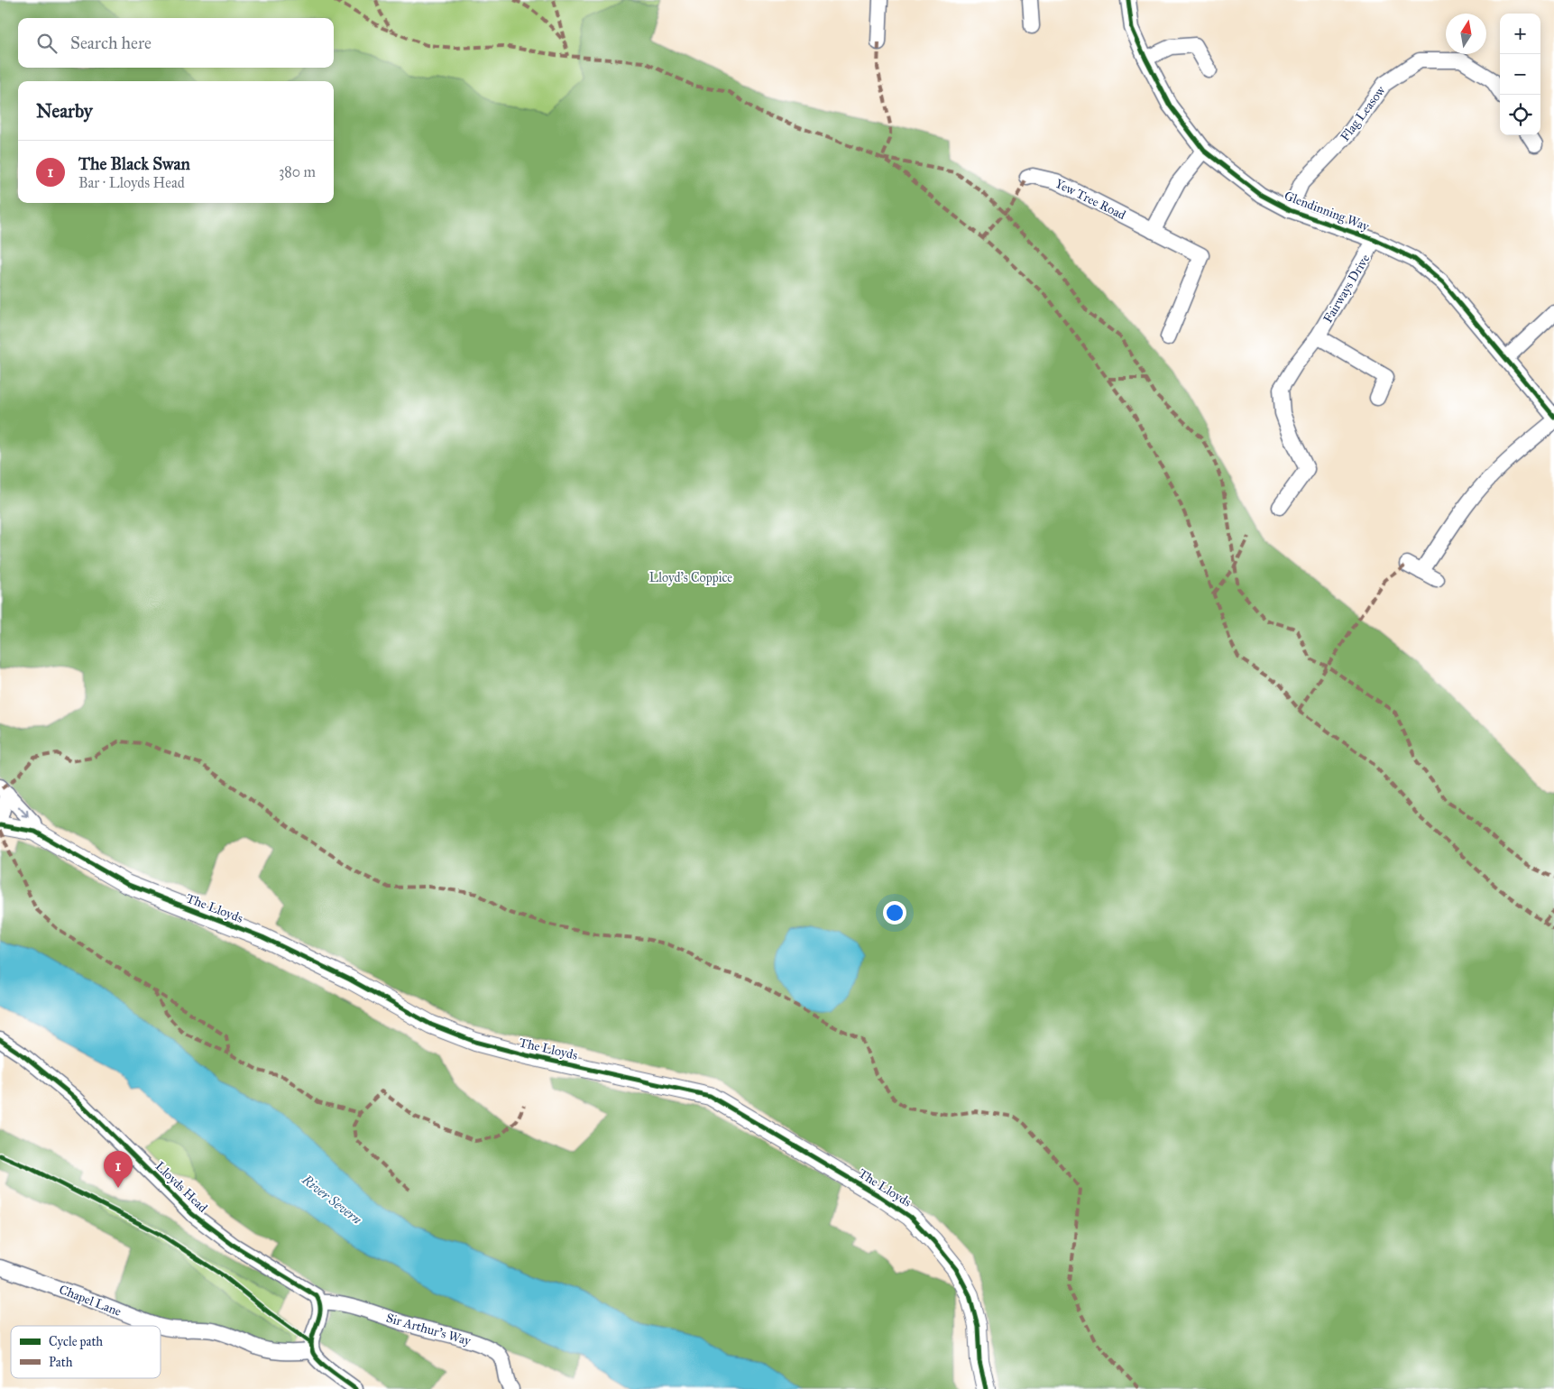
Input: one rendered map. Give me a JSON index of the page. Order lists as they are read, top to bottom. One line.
{"streets":{"street":["Flag Leasow","Yew Tree Road","Glendinning Way","Fairways Drive","The Lloyds","Lloyds Head","Chapel Lane","Sir Arthur's Way"]},"crossings":[["Flag Leasow","Glendinning Way"],["Glendinning Way","Fairways Drive"],["Lloyds Head","Sir Arthur's Way"]],"water":["River Severn"],"parks":["Lloyd's Coppice"],"legend":["Cycle path","Path"],"north":"top","page":{"map_buttons":["+","−"],"search":"Search here","heading":"Nearby","list":[{"mark":"1","name":"The Black Swan","note":"Bar · Lloyds Head","value":"380 m"}],"pins":"1"}}
